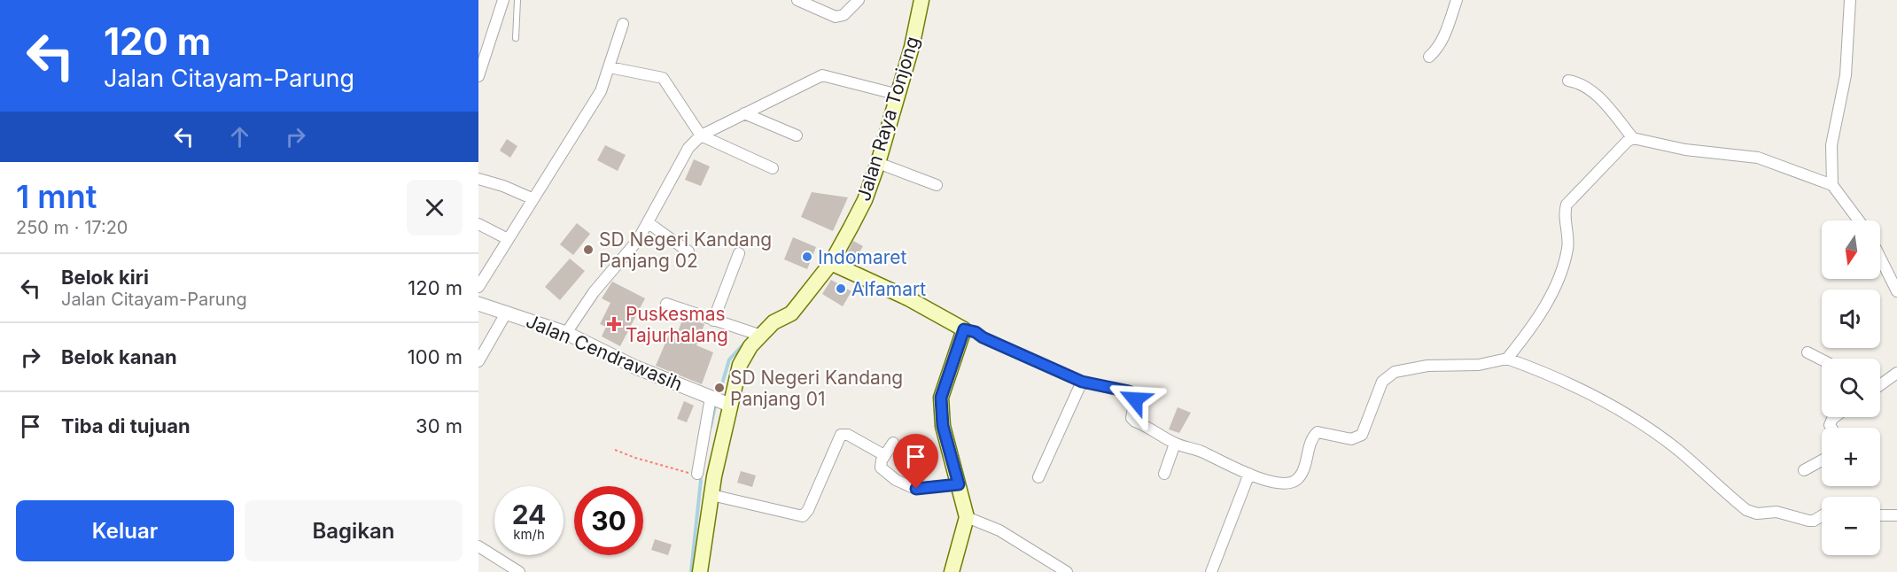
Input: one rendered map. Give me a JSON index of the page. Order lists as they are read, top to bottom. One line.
{"streets":{"main road":["Jalan Raya Tonjong"],"street":["Jalan Cendrawasih"]},"crossings":[["Jalan Raya Tonjong","Jalan Cendrawasih"]],"places":{"other":["SD Negeri Kandang Panjang 02","Indomaret","Alfamart","SD Negeri Kandang Panjang 01"],"health":["Puskesmas Tajurhalang"]},"north":"bottom","page":{"turn":["120 m","Jalan Citayam-Parung"],"heading":["1 mnt","250 m · 17:20"],"map_buttons":["+","−"],"list":[{"name":"Belok kiri","note":"Jalan Citayam-Parung","value":"120 m"},{"name":"Belok kanan","value":"100 m"},{"name":"Tiba di tujuan","value":"30 m"}],"speed":"24 km/h","limit":"30","buttons":["Keluar","Bagikan"]}}
